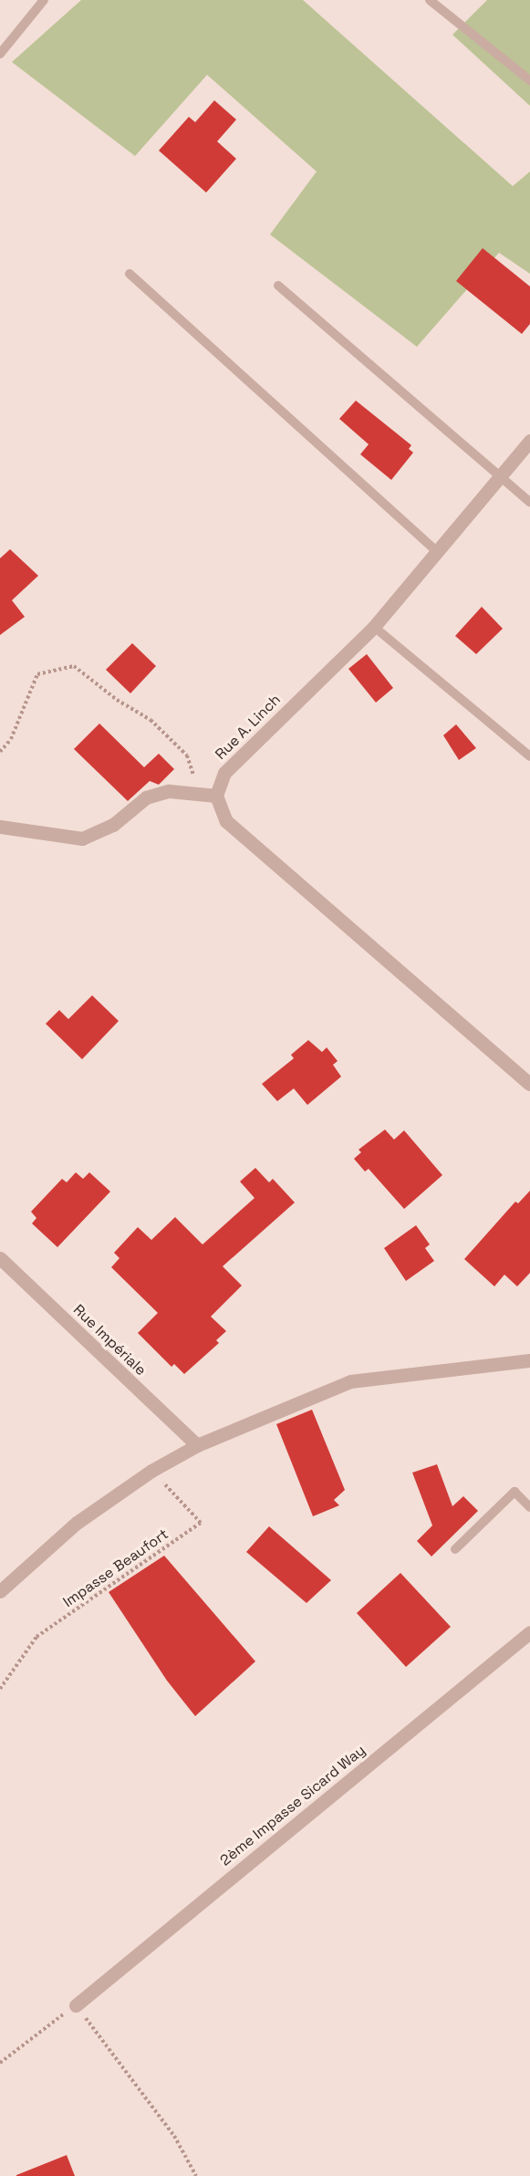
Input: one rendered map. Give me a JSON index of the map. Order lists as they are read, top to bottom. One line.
{"streets":{"street":["Rue A. Linch","Rue Impériale","2ème Impasse Sicard Way"],"path":["Impasse Beaufort"]}}
